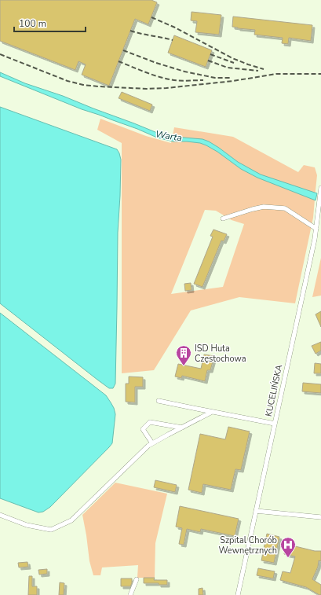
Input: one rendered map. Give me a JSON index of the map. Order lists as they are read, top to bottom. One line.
{"streets":{"street":["KUCELIŃSKA"]},"water":["Warta"],"places":{"building":["ISD Huta Częstochowa"],"hospital":["Szpital Chorób Wewnętrznych"]},"scale_bar":"100 m"}
